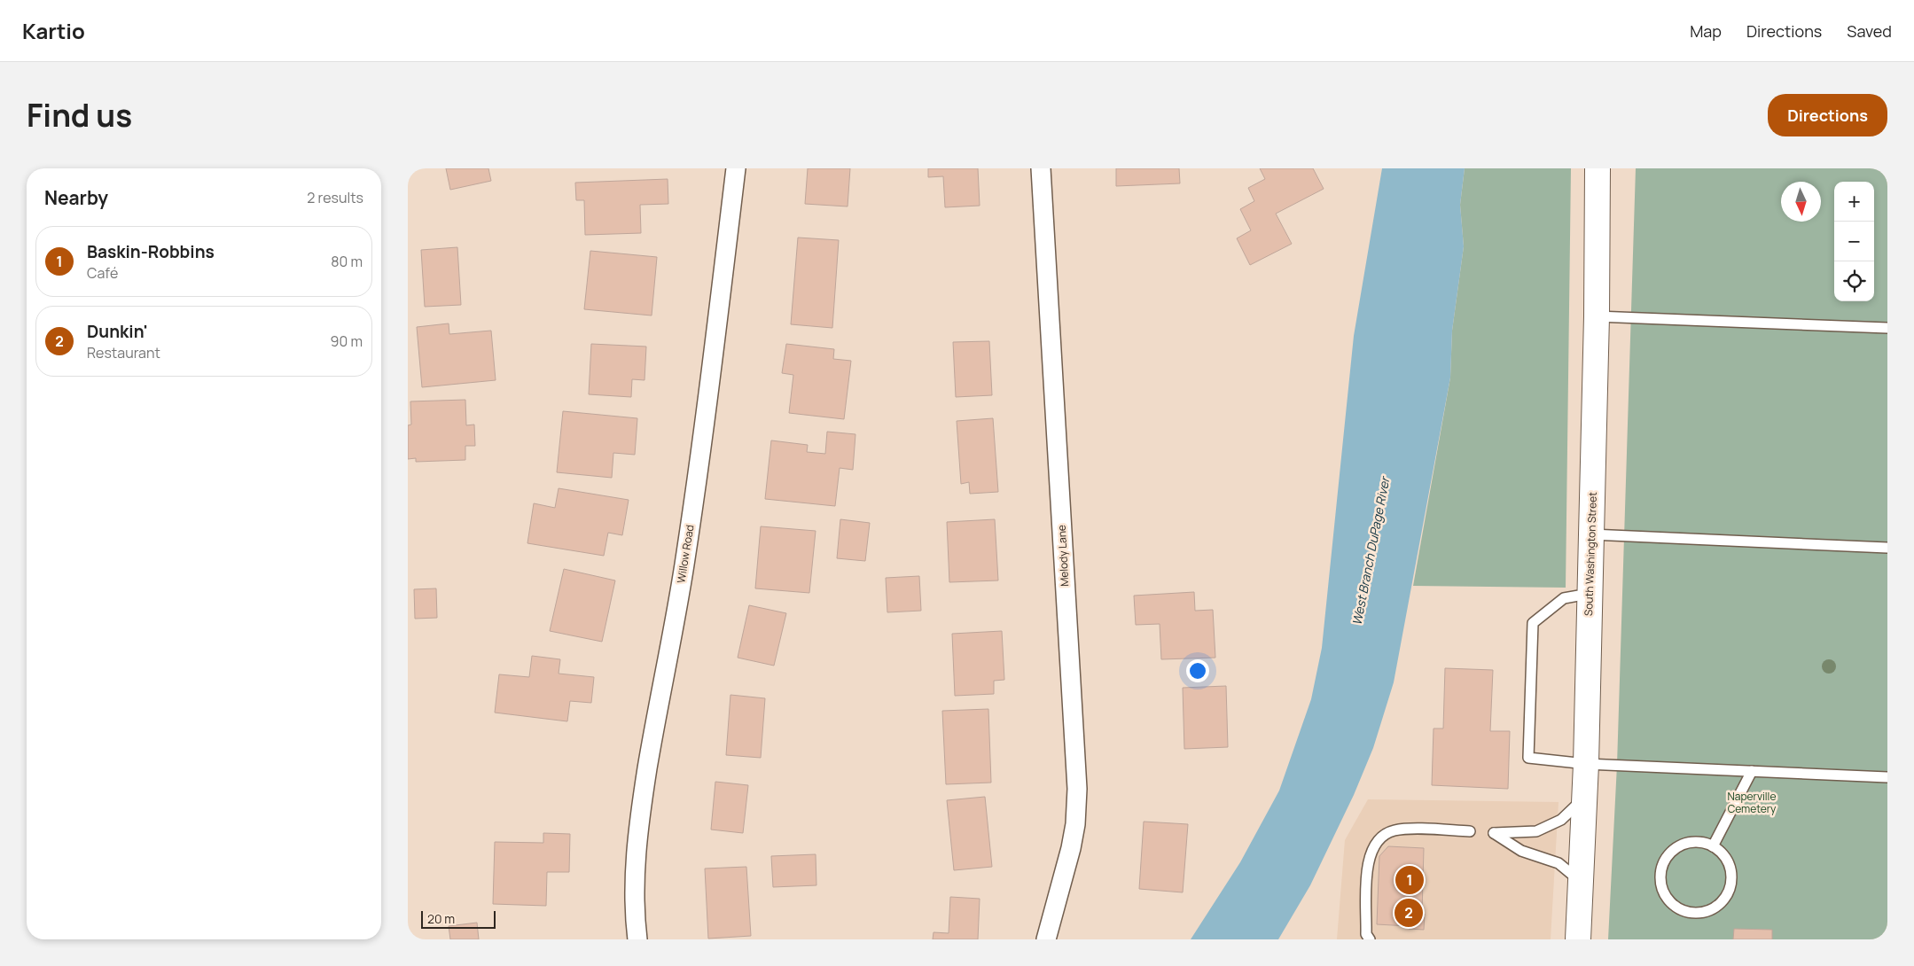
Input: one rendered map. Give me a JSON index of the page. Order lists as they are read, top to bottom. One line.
{"streets":{"main road":["South Washington Street"],"street":["Willow Road","Melody Lane"]},"water":["West Branch DuPage River"],"parks":["Naperville Cemetery"],"scale_bar":"20 m","north":"bottom","page":{"header":"Kartio","nav":["Map","Directions","Saved"],"title":"Find us","buttons":"Directions","heading":["Nearby","2 results"],"map_buttons":["+","−"],"list":[{"mark":"1","name":"Baskin-Robbins","note":"Café","value":"80 m"},{"mark":"2","name":"Dunkin'","note":"Restaurant","value":"90 m"}],"pins":["1","2"],"scale":"20 m"}}
